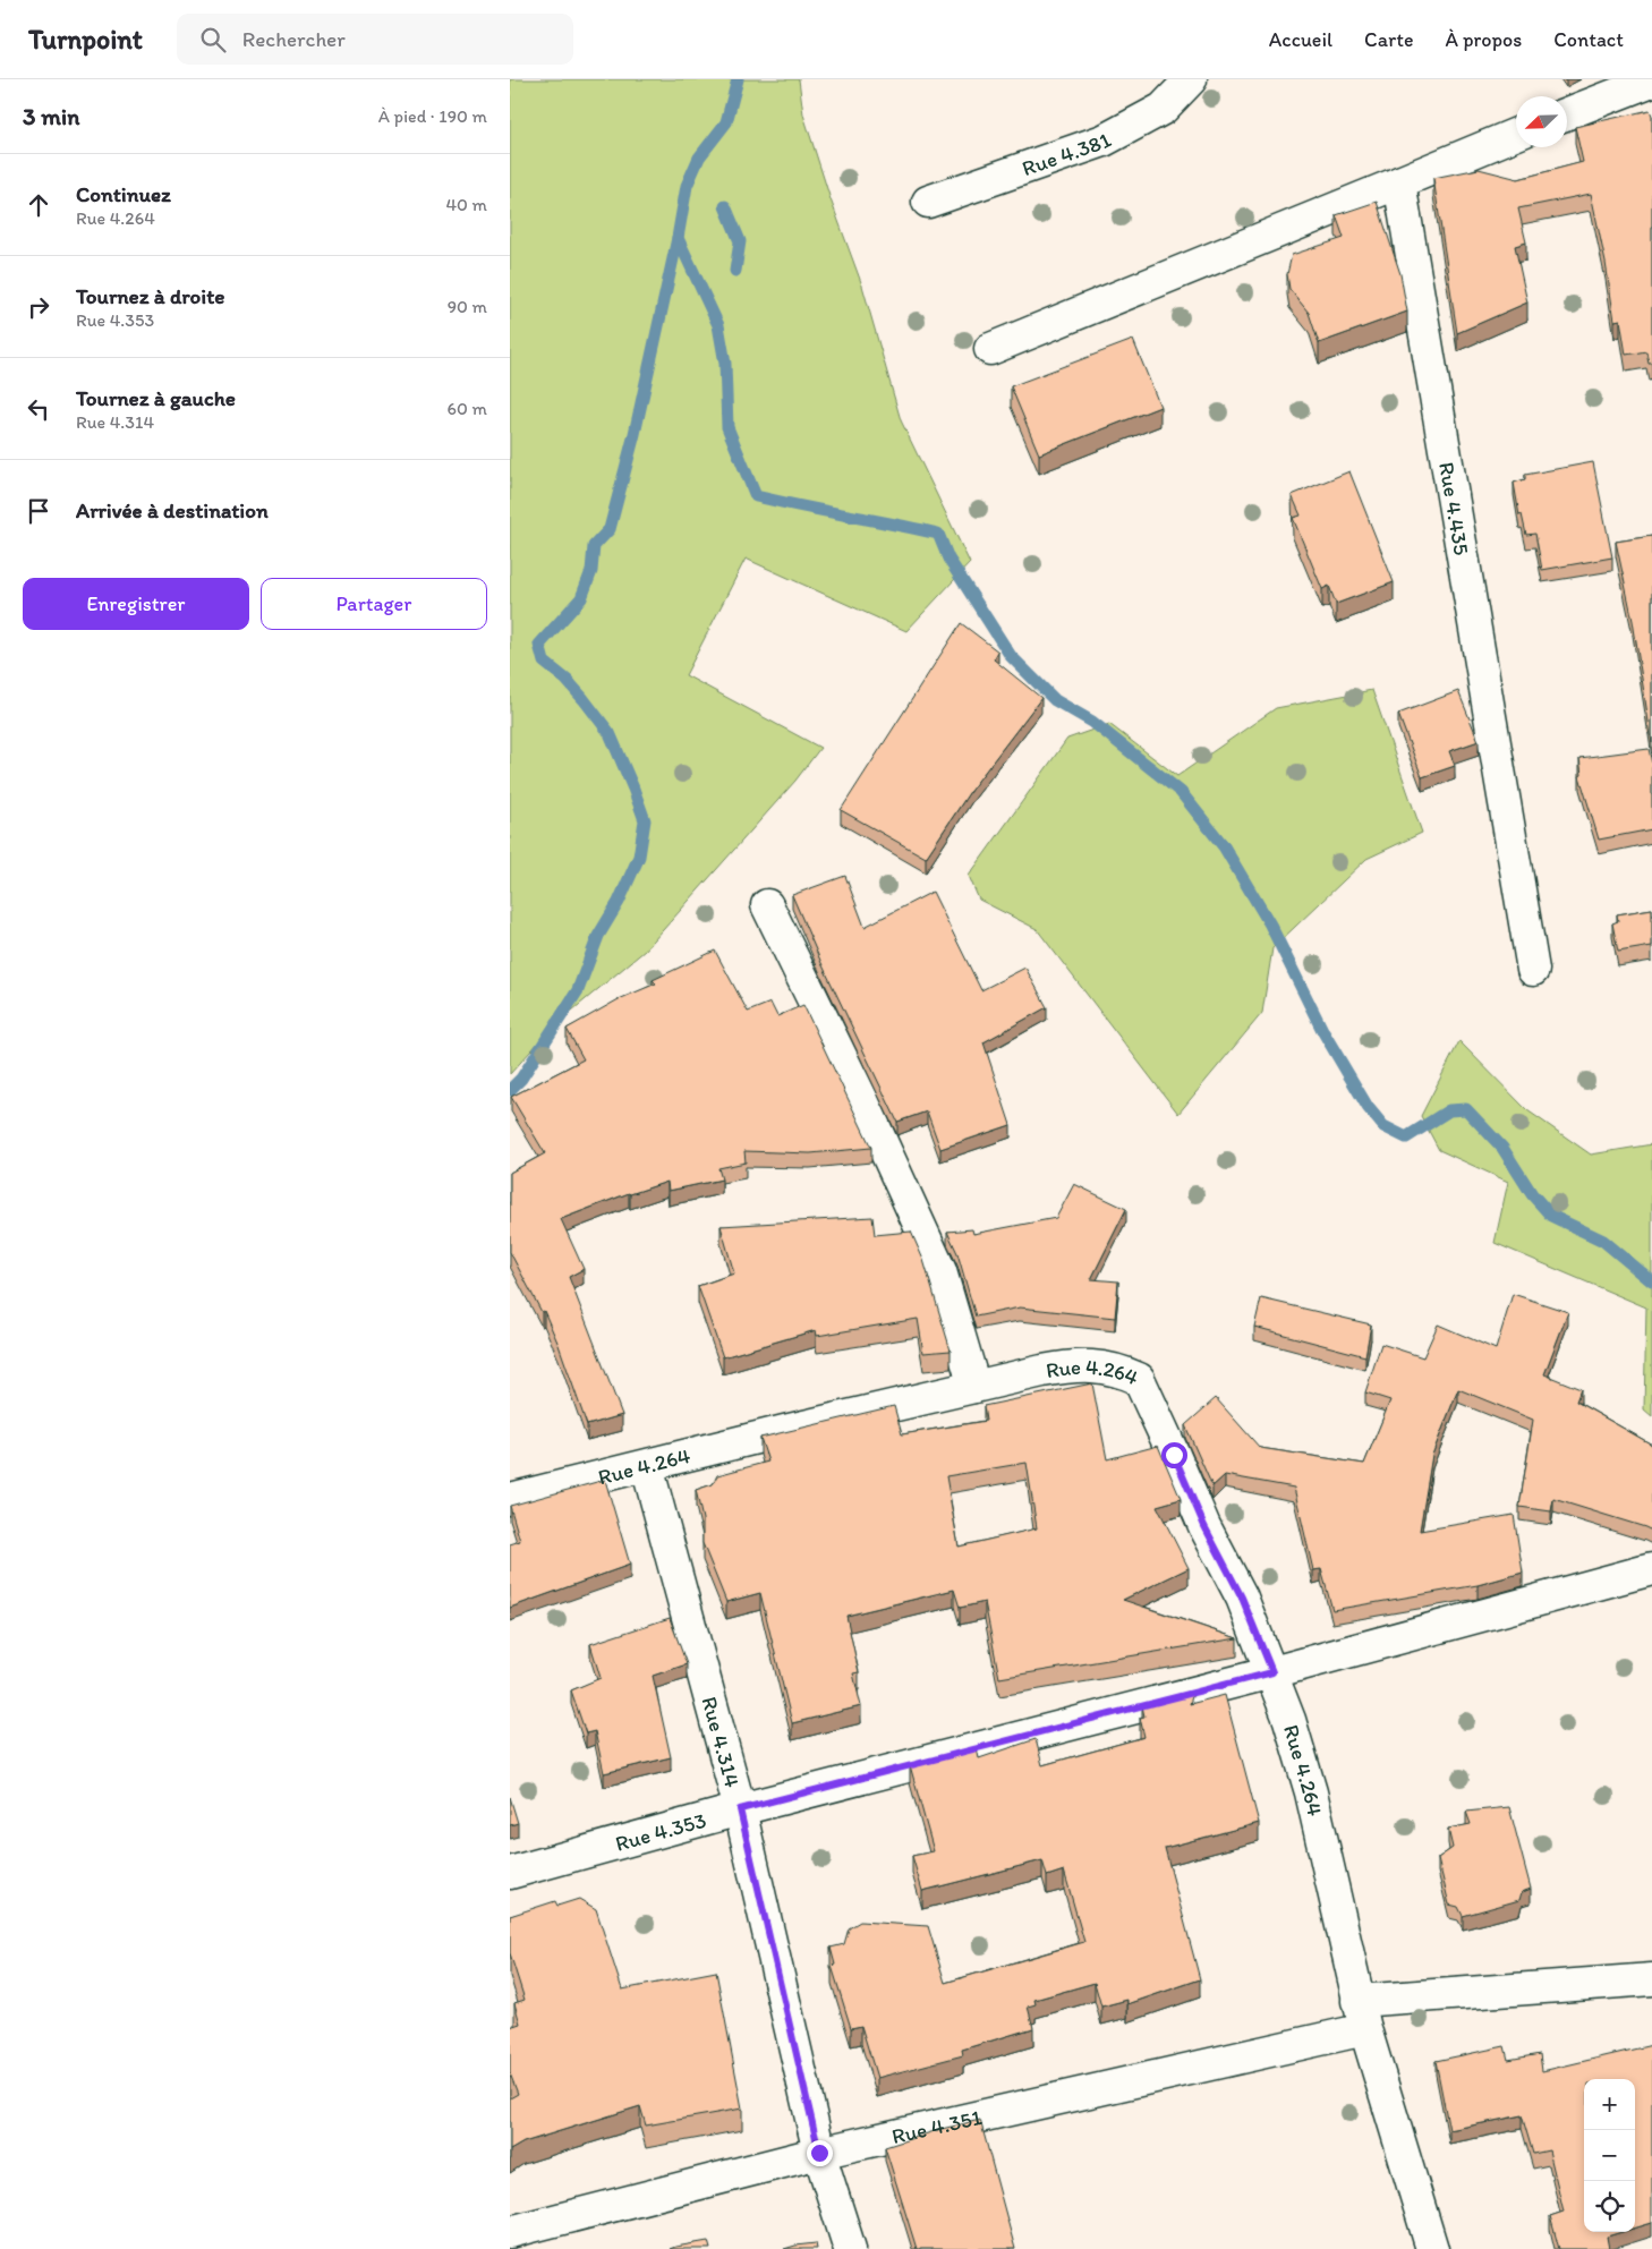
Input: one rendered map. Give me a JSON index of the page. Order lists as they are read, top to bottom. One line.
{"streets":{"street":["Rue 4.381","Rue 4.435","Rue 4.264","Rue 4.314","Rue 4.353","Rue 4.351"]},"crossings":[["Rue 4.264","Rue 4.314"],["Rue 4.264","Rue 4.353"],["Rue 4.264","Rue 4.351"],["Rue 4.314","Rue 4.353"],["Rue 4.314","Rue 4.351"]],"north":"bottom left","page":{"header":"Turnpoint","search":"Rechercher","nav":["Accueil","Carte","À propos","Contact"],"heading":["3 min","À pied · 190 m"],"list":[["Continuez","Rue 4.264","40 m"],["Tournez à droite","Rue 4.353","90 m"],["Tournez à gauche","Rue 4.314","60 m"],"Arrivée à destination"],"buttons":["Enregistrer","Partager"],"map_buttons":["+","−"]}}
